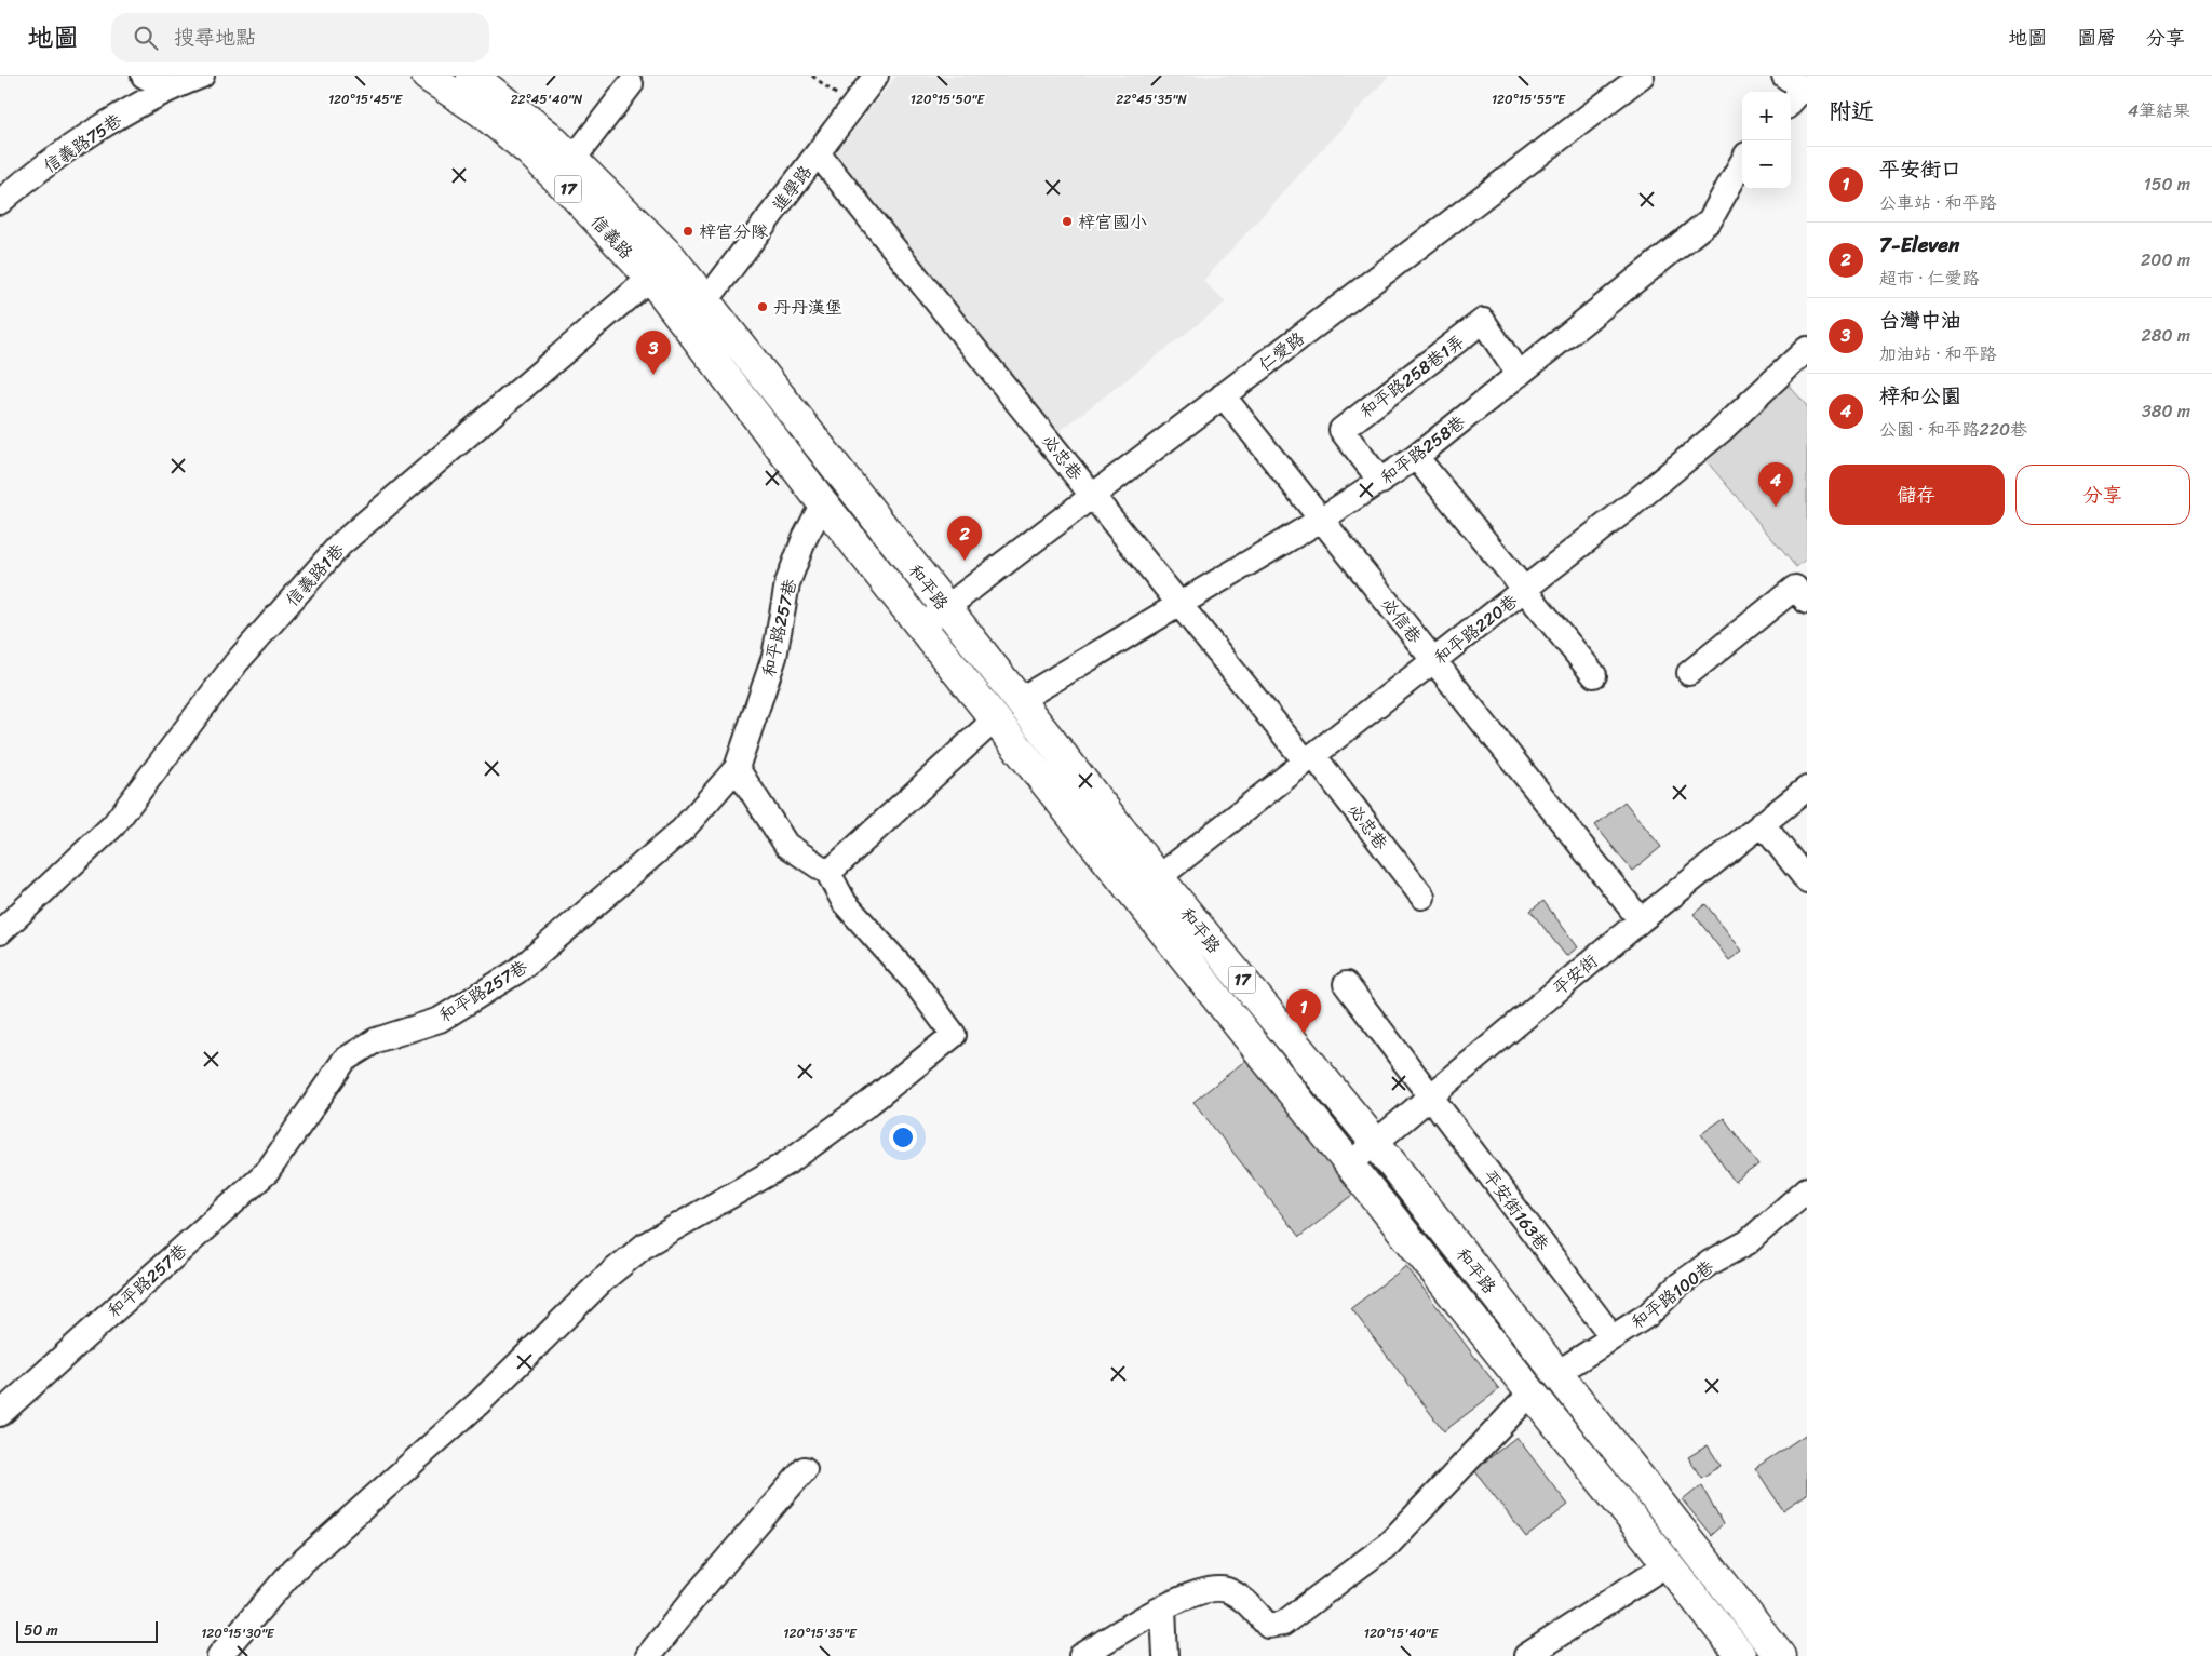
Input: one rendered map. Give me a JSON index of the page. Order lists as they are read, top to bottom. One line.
{"streets":{"main road":["17","信義路","和平路"],"street":["信義路75巷","進學路","仁愛路","和平路258巷1弄","和平路258巷","必忠巷","信義路1巷","必信巷","和平路257巷","和平路220巷","平安街","平安街163巷","和平路100巷"]},"crossings":[["進學路","信義路"],["進學路","必忠巷"],["進學路","和平路"],["信義路","信義路1巷"],["信義路","和平路"],["仁愛路","必忠巷"],["仁愛路","和平路"],["仁愛路","必信巷"],["和平路258巷1弄","和平路258巷"],["和平路258巷","必忠巷"],["和平路258巷","和平路"],["和平路258巷","必信巷"],["必忠巷","和平路220巷"],["和平路","和平路257巷"],["和平路","和平路220巷"],["和平路","平安街"],["和平路","和平路100巷"],["必信巷","和平路220巷"],["必信巷","平安街"],["平安街","平安街163巷"]],"places":["梓官國小","梓官分隊","丹丹漢堡"],"scale_bar":"50 m","page":{"header":"地圖","search":"搜尋地點","nav":["地圖","圖層","分享"],"heading":["附近","4筆結果"],"map_buttons":["+","−"],"list":[{"mark":"1","name":"平安街口","note":"公車站 · 和平路","value":"150 m"},{"mark":"2","name":"7-Eleven","note":"超市 · 仁愛路","value":"200 m"},{"mark":"3","name":"台灣中油","note":"加油站 · 和平路","value":"280 m"},{"mark":"4","name":"梓和公園","note":"公園 · 和平路220巷","value":"380 m"}],"pins":["3","4","2","1"],"buttons":["儲存","分享"],"scale":"50 m"},"coordinates":["120°15'45\"E","120°15'50\"E","120°15'55\"E","22°45'40\"N","22°45'35\"N","120°15'30\"E","120°15'35\"E","120°15'40\"E"]}
